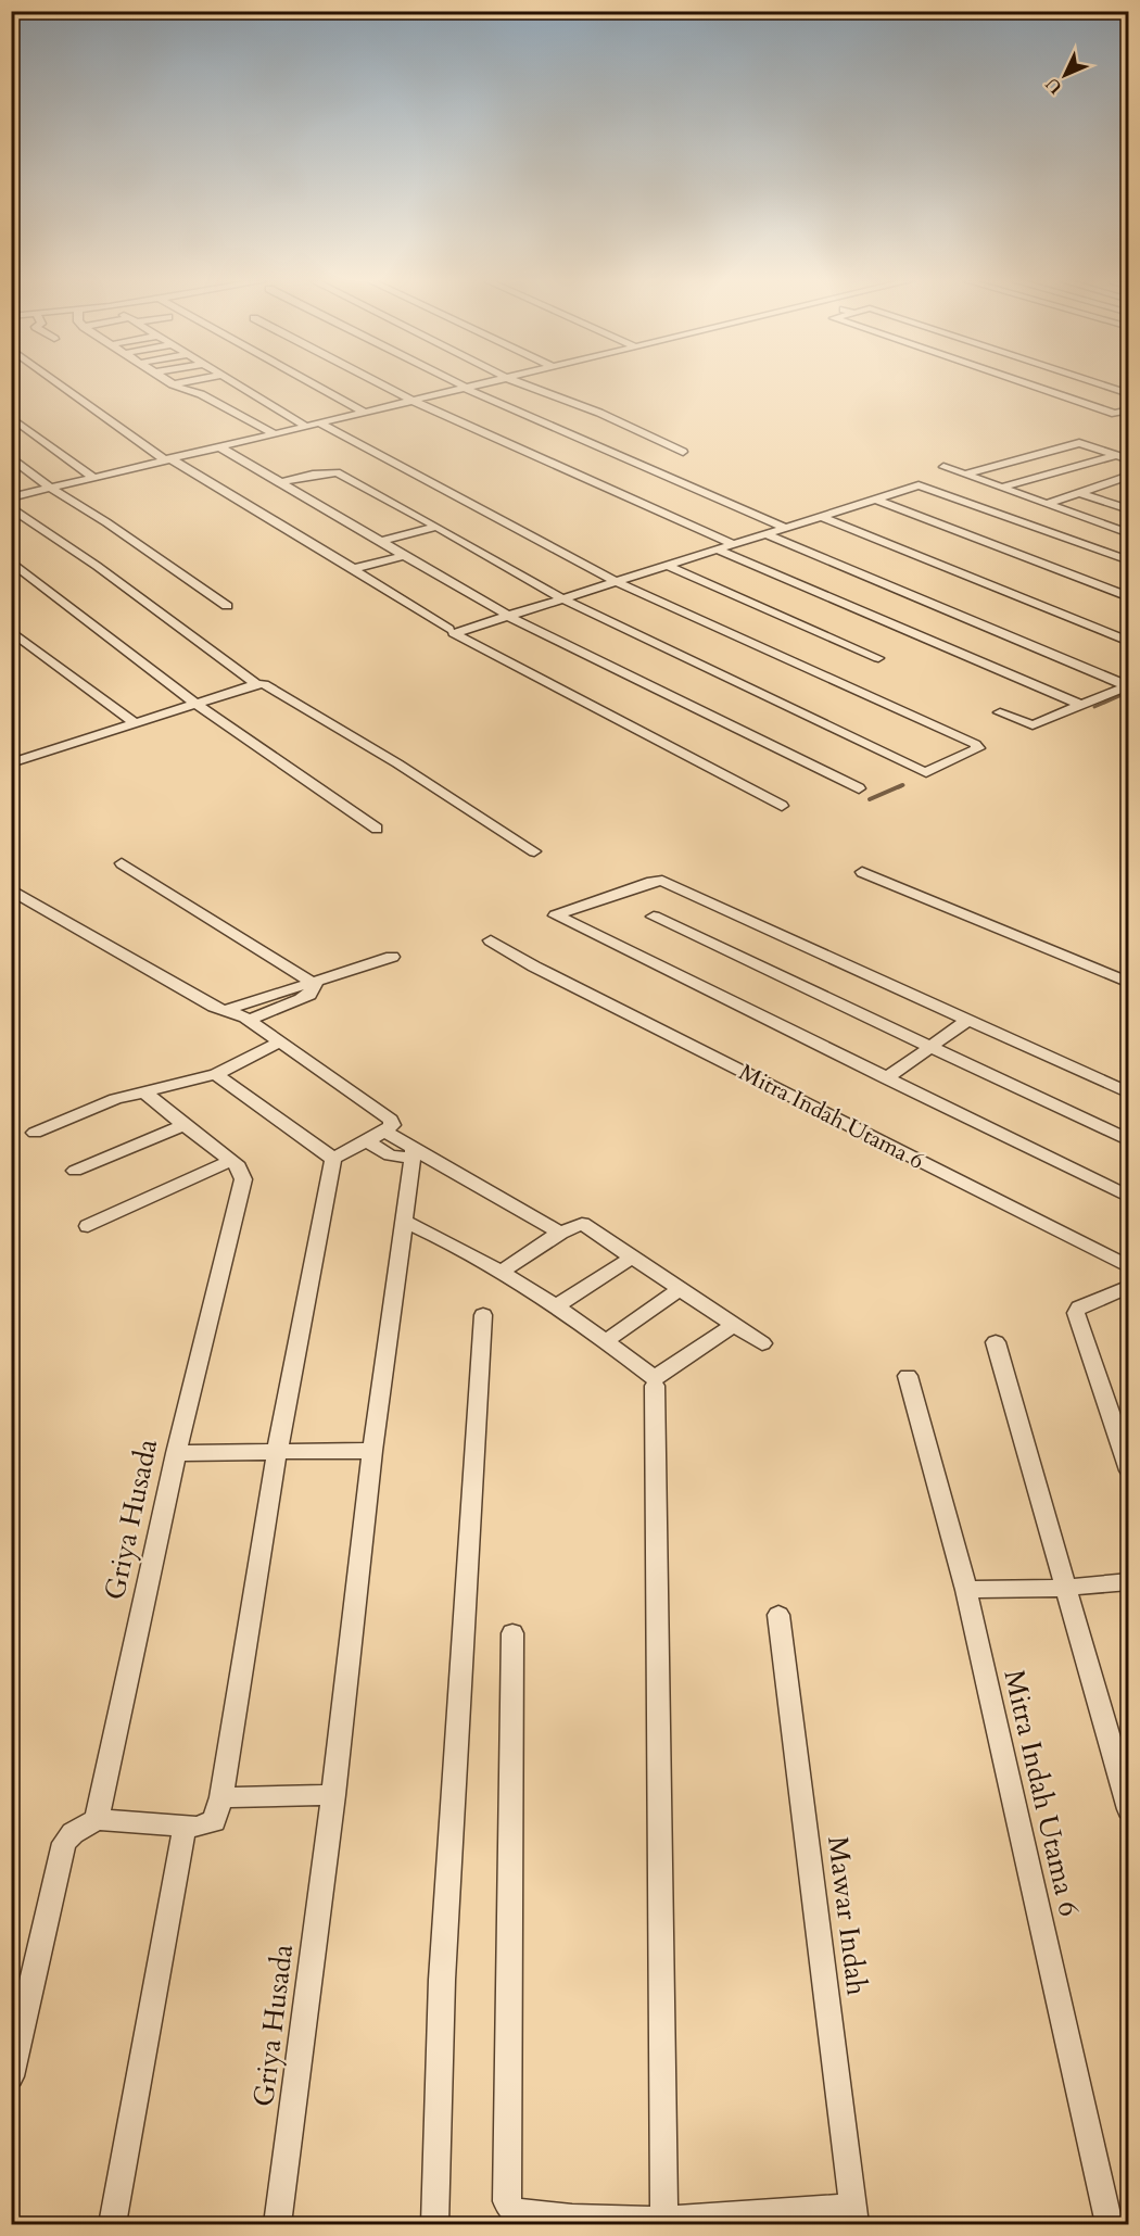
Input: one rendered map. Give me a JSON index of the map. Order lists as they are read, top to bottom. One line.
{"streets":{"street":["Mitra Indah Utama 6","Griya Husada","Mawar Indah"]},"north":"bottom left"}
